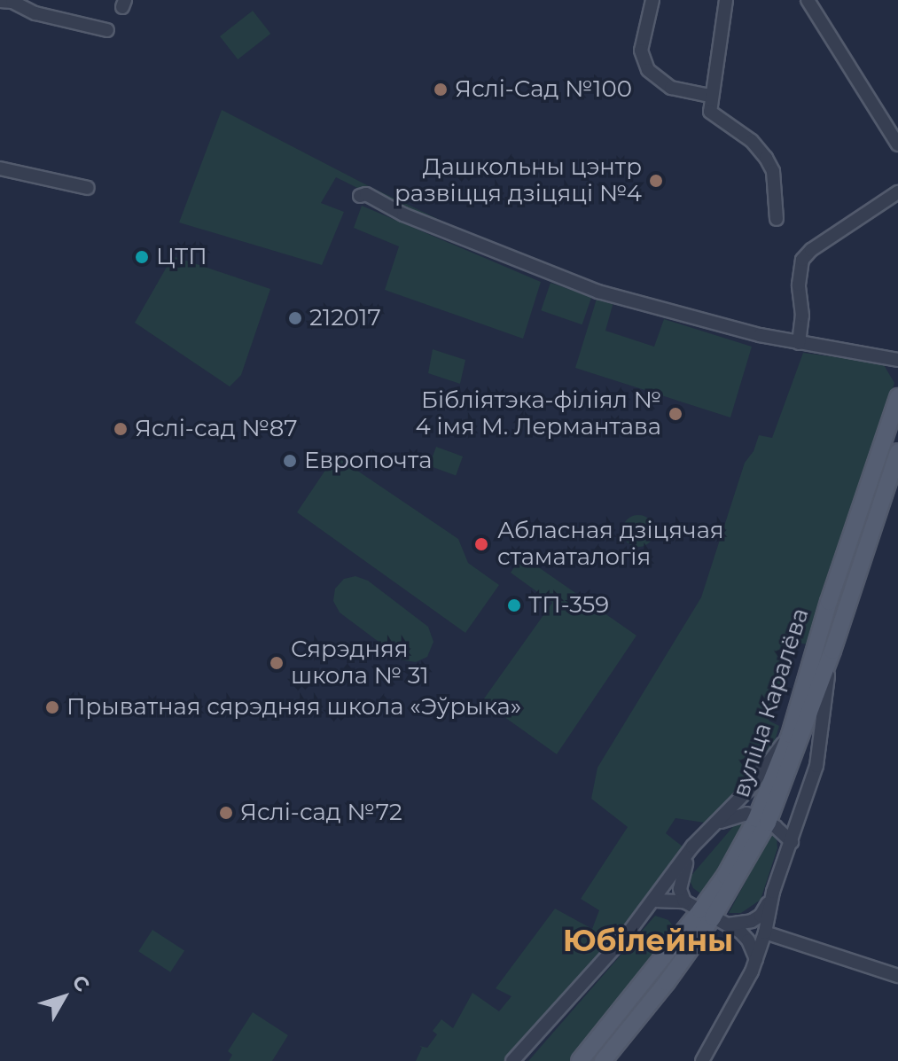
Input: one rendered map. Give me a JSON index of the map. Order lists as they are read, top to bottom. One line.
{"streets":{"main road":["вуліца Каралёва"]},"districts":["Юбілейны"],"places":["Яслі-Сад №100","Дашкольны цэнтр развіцця дзіцяці №4","ЦТП","212017","Бібліятэка-філіял № 4 імя М. Лермантава","Яслі-сад №87","Европочта","Абласная дзіцячая стаматалогія","ТП-359","Сярэдняя школа № 31","Прыватная сярэдняя школа «Эўрыка»","Яслі-сад №72"],"north":"top right"}
